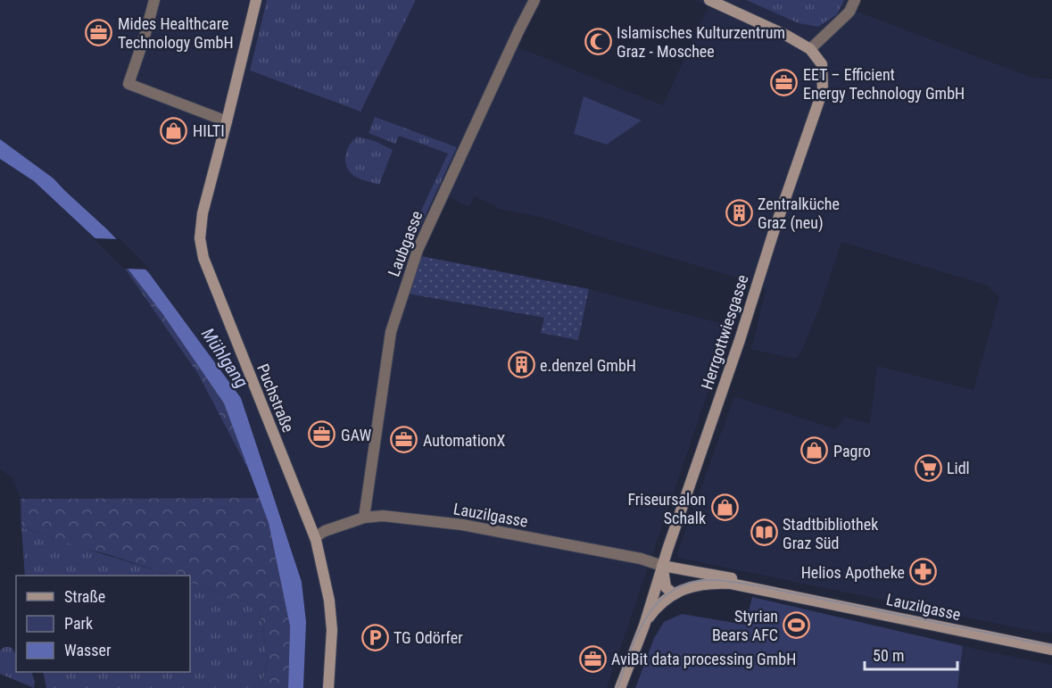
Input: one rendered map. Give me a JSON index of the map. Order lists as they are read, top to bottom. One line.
{"streets":{"street":["Laubgasse","Herrgottwiesgasse","Puchstraße","Lauzilgasse"]},"crossings":[["Laubgasse","Lauzilgasse"],["Herrgottwiesgasse","Lauzilgasse"],["Puchstraße","Lauzilgasse"]],"water":["Mühlgang"],"places":{"office":["Mides Healthcare Technology GmbH","EET – Efficient Energy Technology GmbH","GAW","AutomationX","AviBit data processing GmbH"],"mosque":["Islamisches Kulturzentrum Graz - Moschee"],"shop":["HILTI","Pagro","Friseursalon Schalk"],"building":["Zentralküche Graz (neu)","e.denzel GmbH"],"supermarket":["Lidl"],"library":["Stadtbibliothek Graz Süd"],"pharmacy":["Helios Apotheke"],"sports":["Styrian Bears AFC"],"parking":["TG Odörfer"]},"legend":["Straße","Park","Wasser"],"scale_bar":"50 m"}
